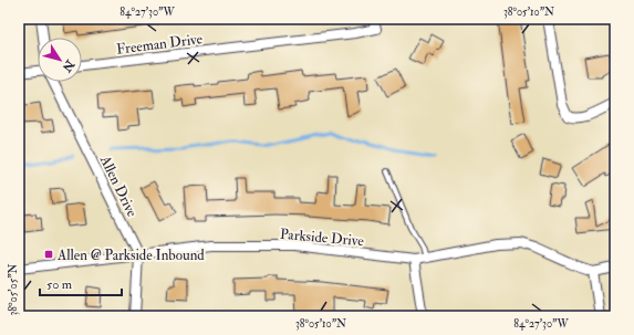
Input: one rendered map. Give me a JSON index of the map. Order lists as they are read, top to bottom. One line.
{"streets":{"street":["Freeman Drive","Allen Drive","Parkside Drive"]},"crossings":[["Allen Drive","Parkside Drive"]],"places":{"transit":["Allen @ Parkside Inbound"]},"scale_bar":"50 m","north":"bottom right","coordinates":["84°27'30\"W","38°05'10\"N","38°05'05\"N"]}
